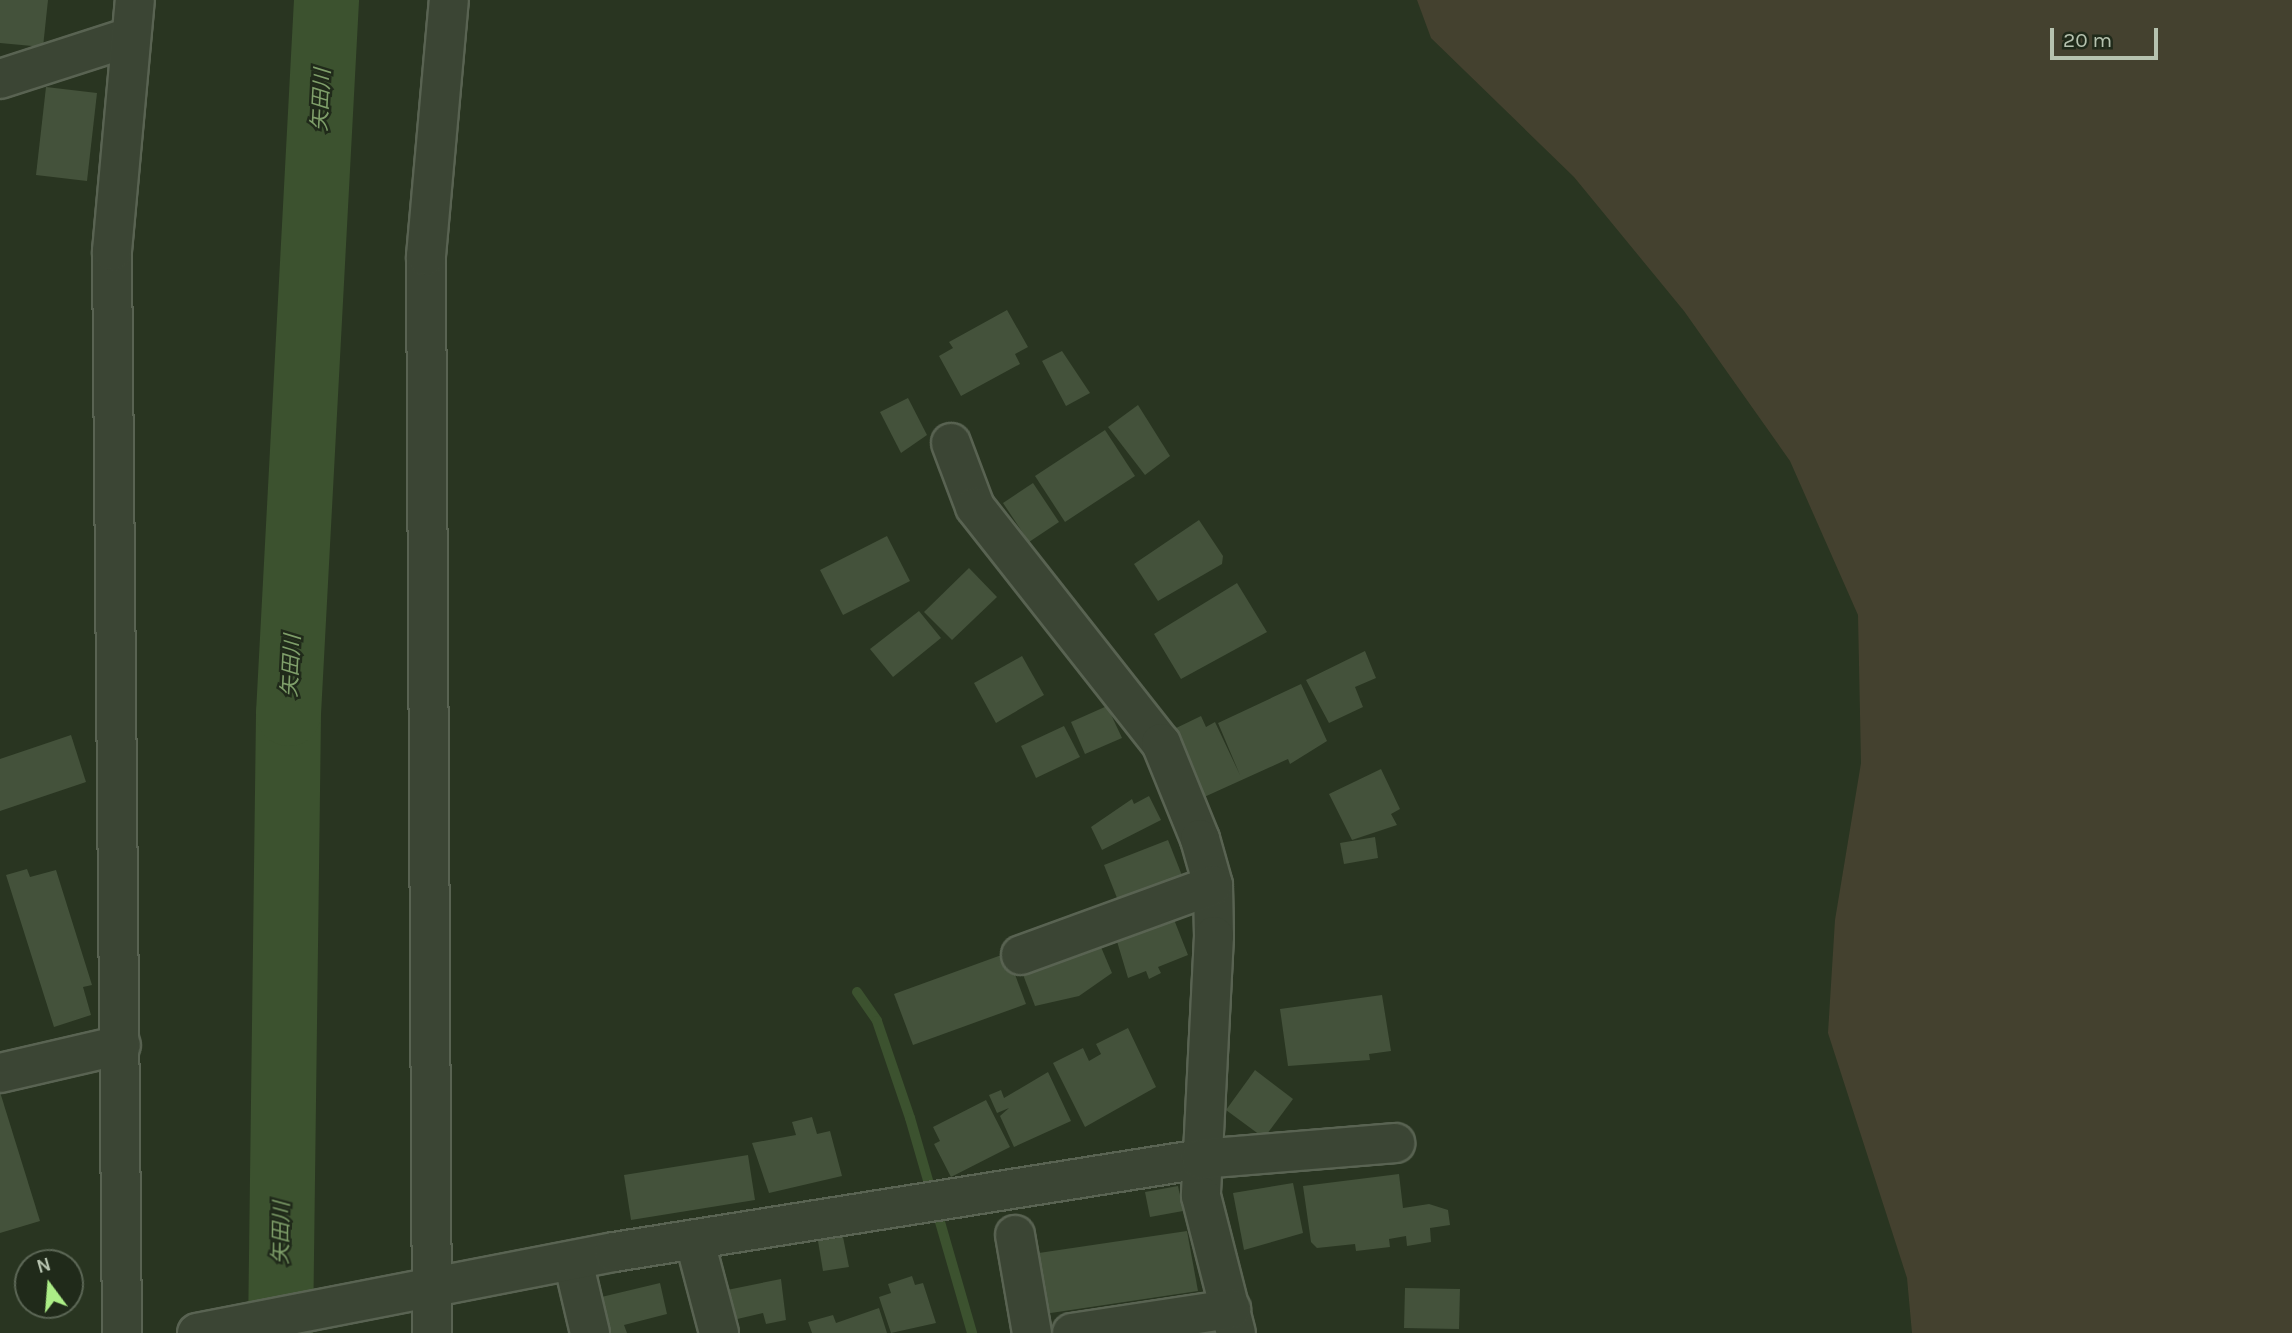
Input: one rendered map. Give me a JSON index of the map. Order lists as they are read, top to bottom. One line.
{"water":["矢田川"],"scale_bar":"20 m","north":"top"}
